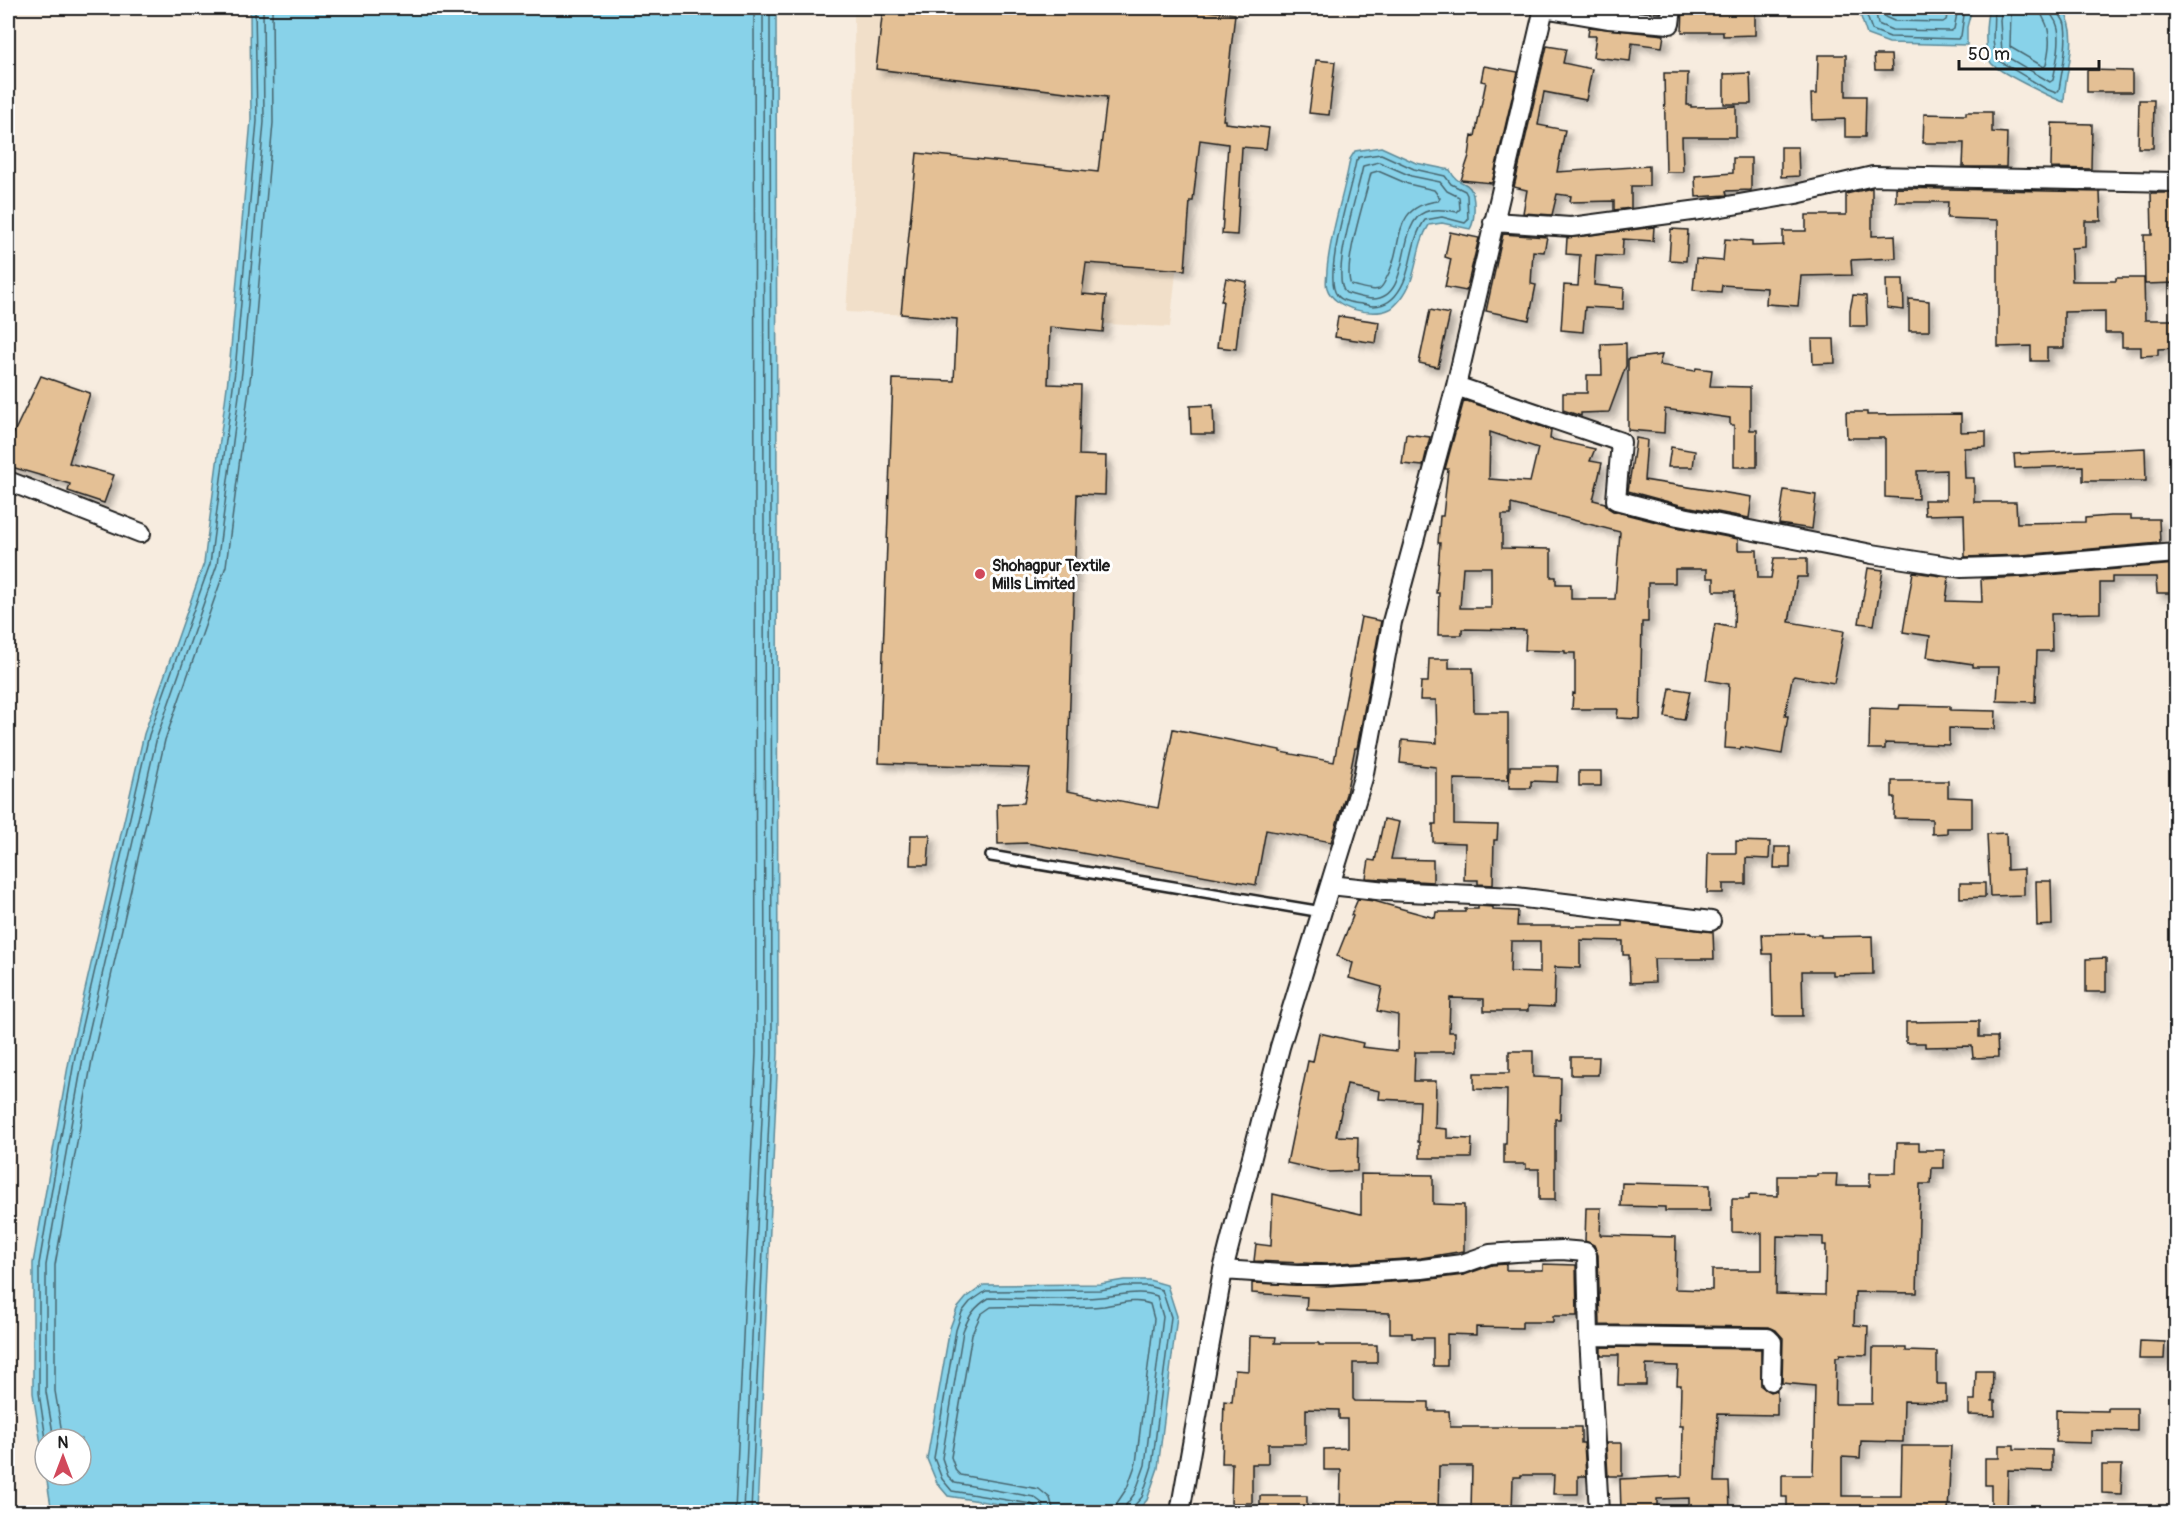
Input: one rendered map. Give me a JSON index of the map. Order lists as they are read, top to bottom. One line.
{"places":["Shohagpur Textile Mills Limited"],"scale_bar":"50 m","north":"top"}
